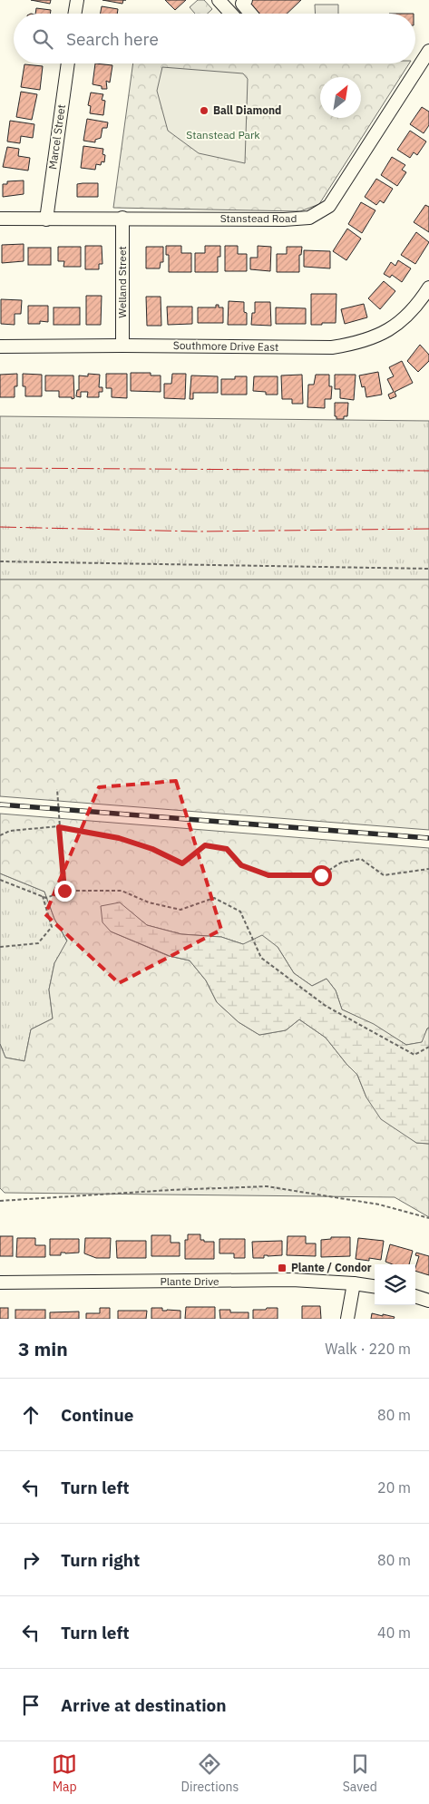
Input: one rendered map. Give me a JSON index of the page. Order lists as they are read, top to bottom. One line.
{"streets":{"street":["Marcel Street","Stanstead Road","Welland Street","Southmore Drive East","Plante Drive"]},"crossings":[["Marcel Street","Stanstead Road"],["Stanstead Road","Welland Street"],["Welland Street","Southmore Drive East"]],"parks":["Stanstead Park"],"places":{"other":["Ball Diamond"],"transit":["Plante / Condor"]},"north":"top right","page":{"search":"Search here","heading":["3 min","Walk · 220 m"],"list":[["Continue","80 m"],["Turn left","20 m"],["Turn right","80 m"],["Turn left","40 m"],"Arrive at destination"],"nav":["Map","Directions","Saved"]}}
